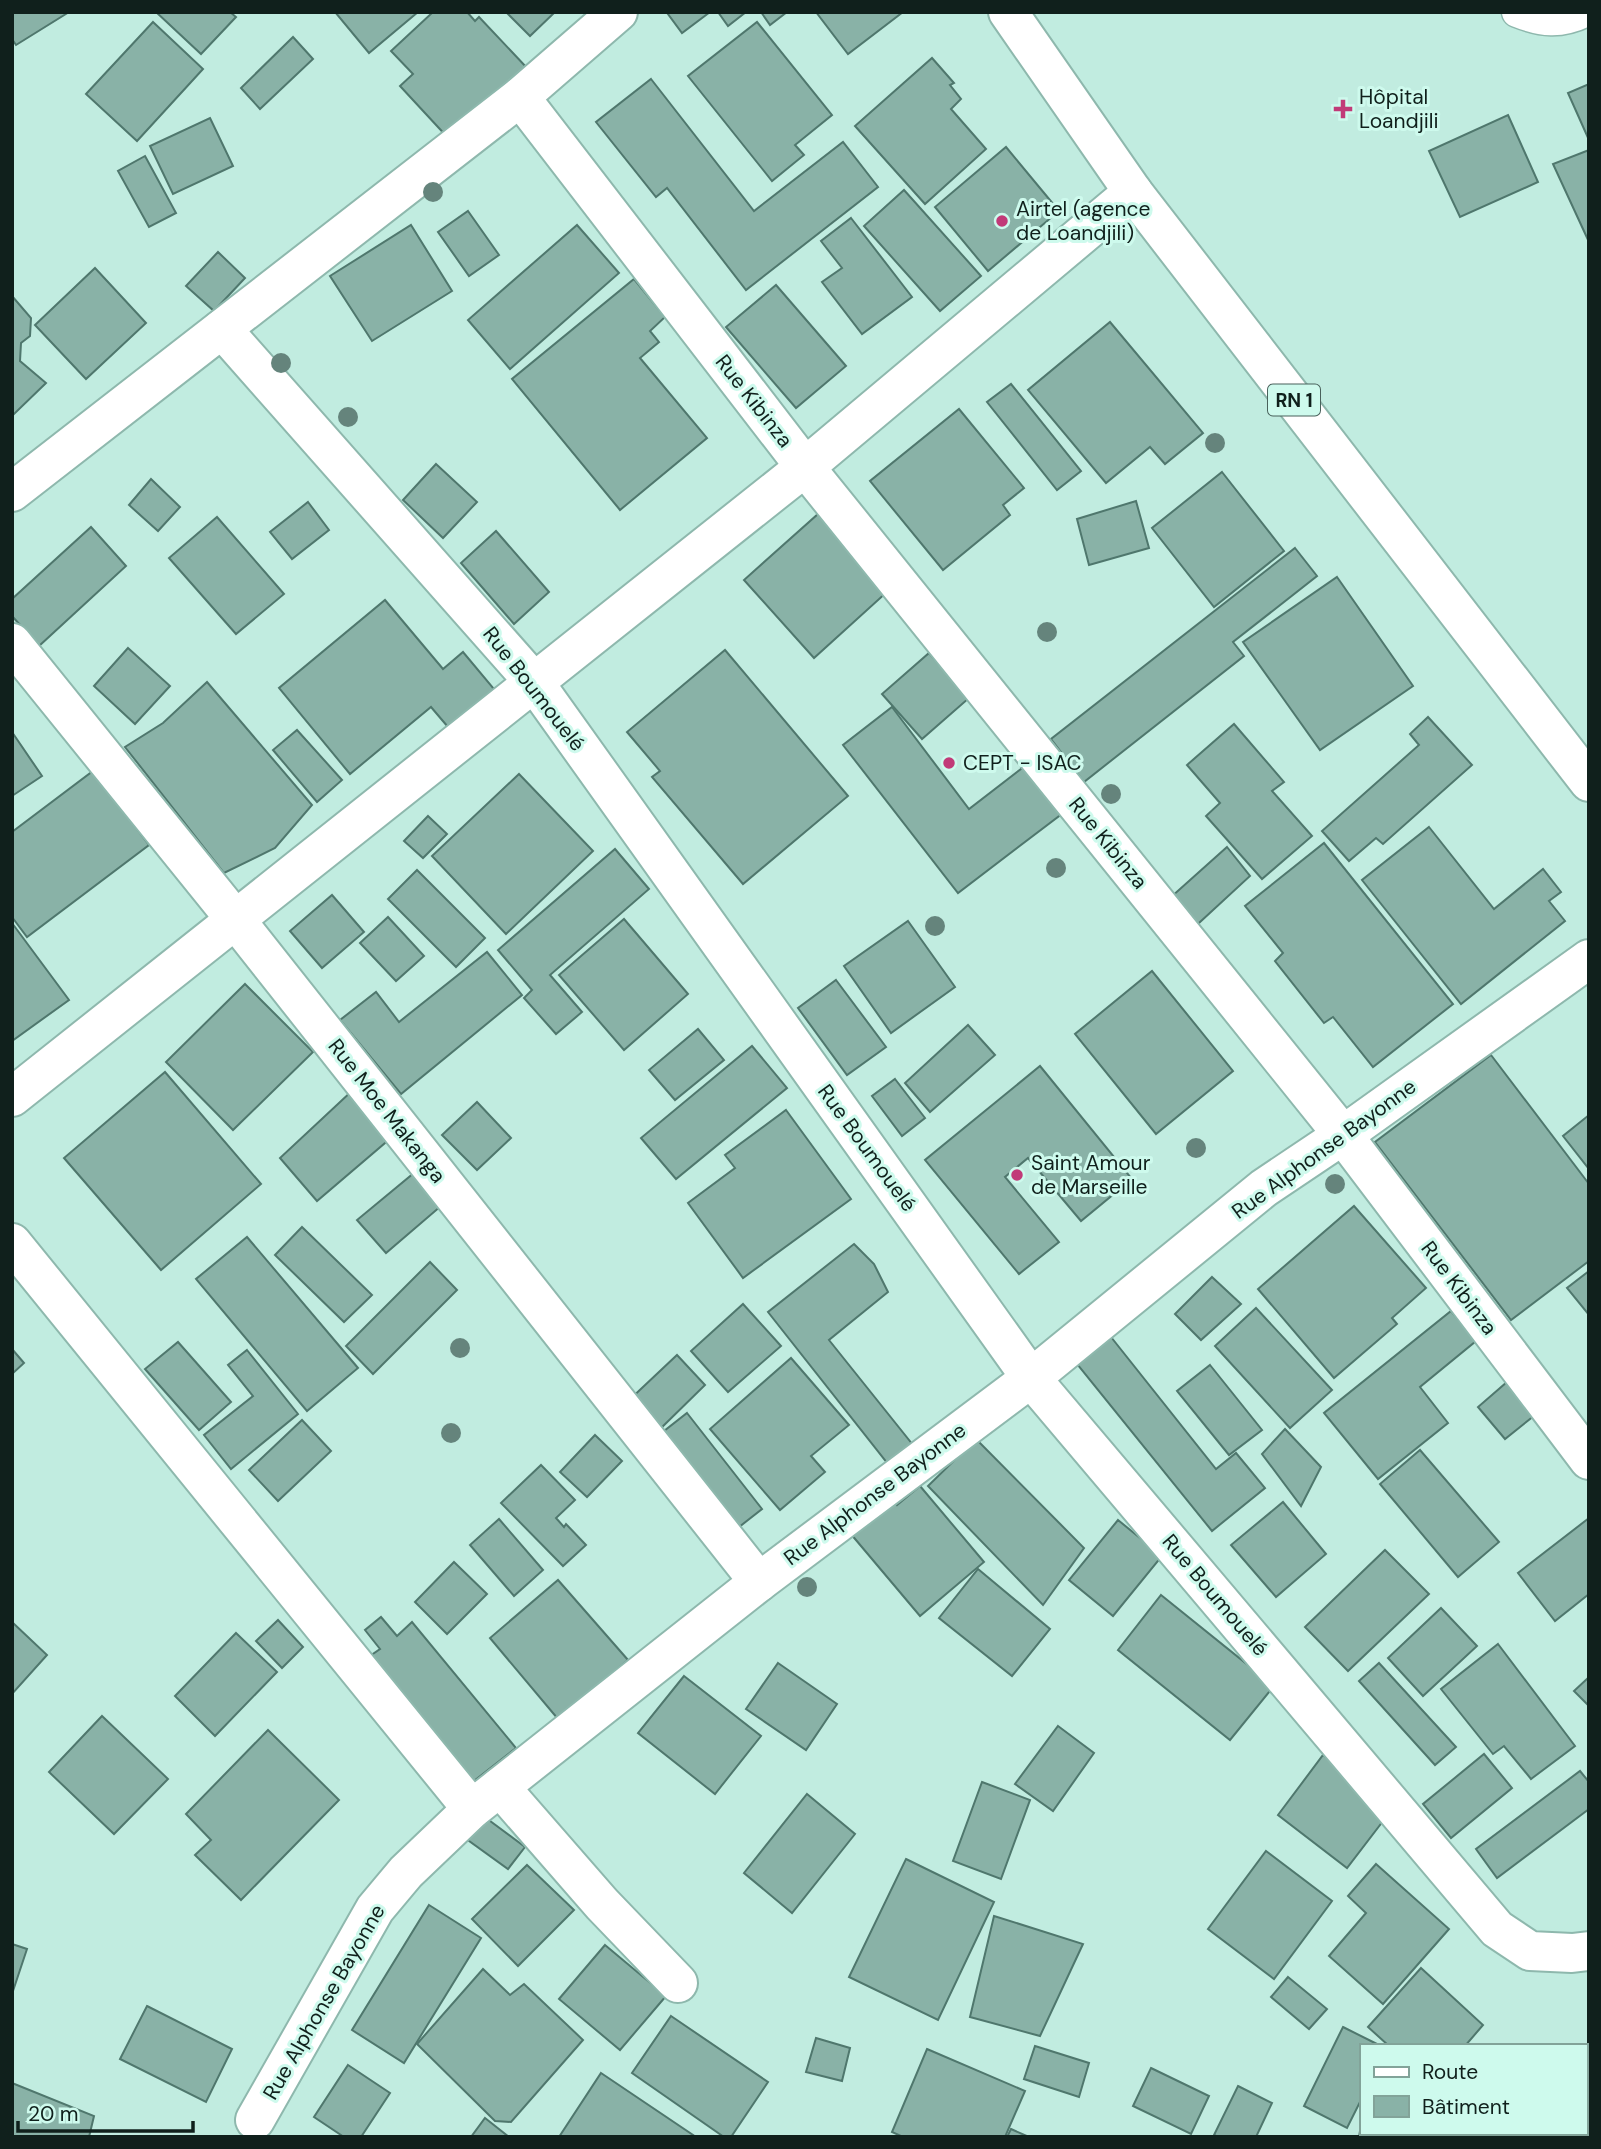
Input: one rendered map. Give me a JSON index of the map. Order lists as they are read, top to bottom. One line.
{"streets":{"main road":["RN 1","Rue Kibinza","Rue Boumouelé","Rue Moe Makanga","Rue Alphonse Bayonne"]},"crossings":[["Rue Kibinza","Rue Alphonse Bayonne"],["Rue Boumouelé","Rue Alphonse Bayonne"],["Rue Moe Makanga","Rue Alphonse Bayonne"]],"places":{"health":["Hôpital Loandjili"],"other":["Airtel (agence de Loandjili)","CEPT - ISAC","Saint Amour de Marseille"]},"legend":["Route","Bâtiment"],"scale_bar":"20 m"}
